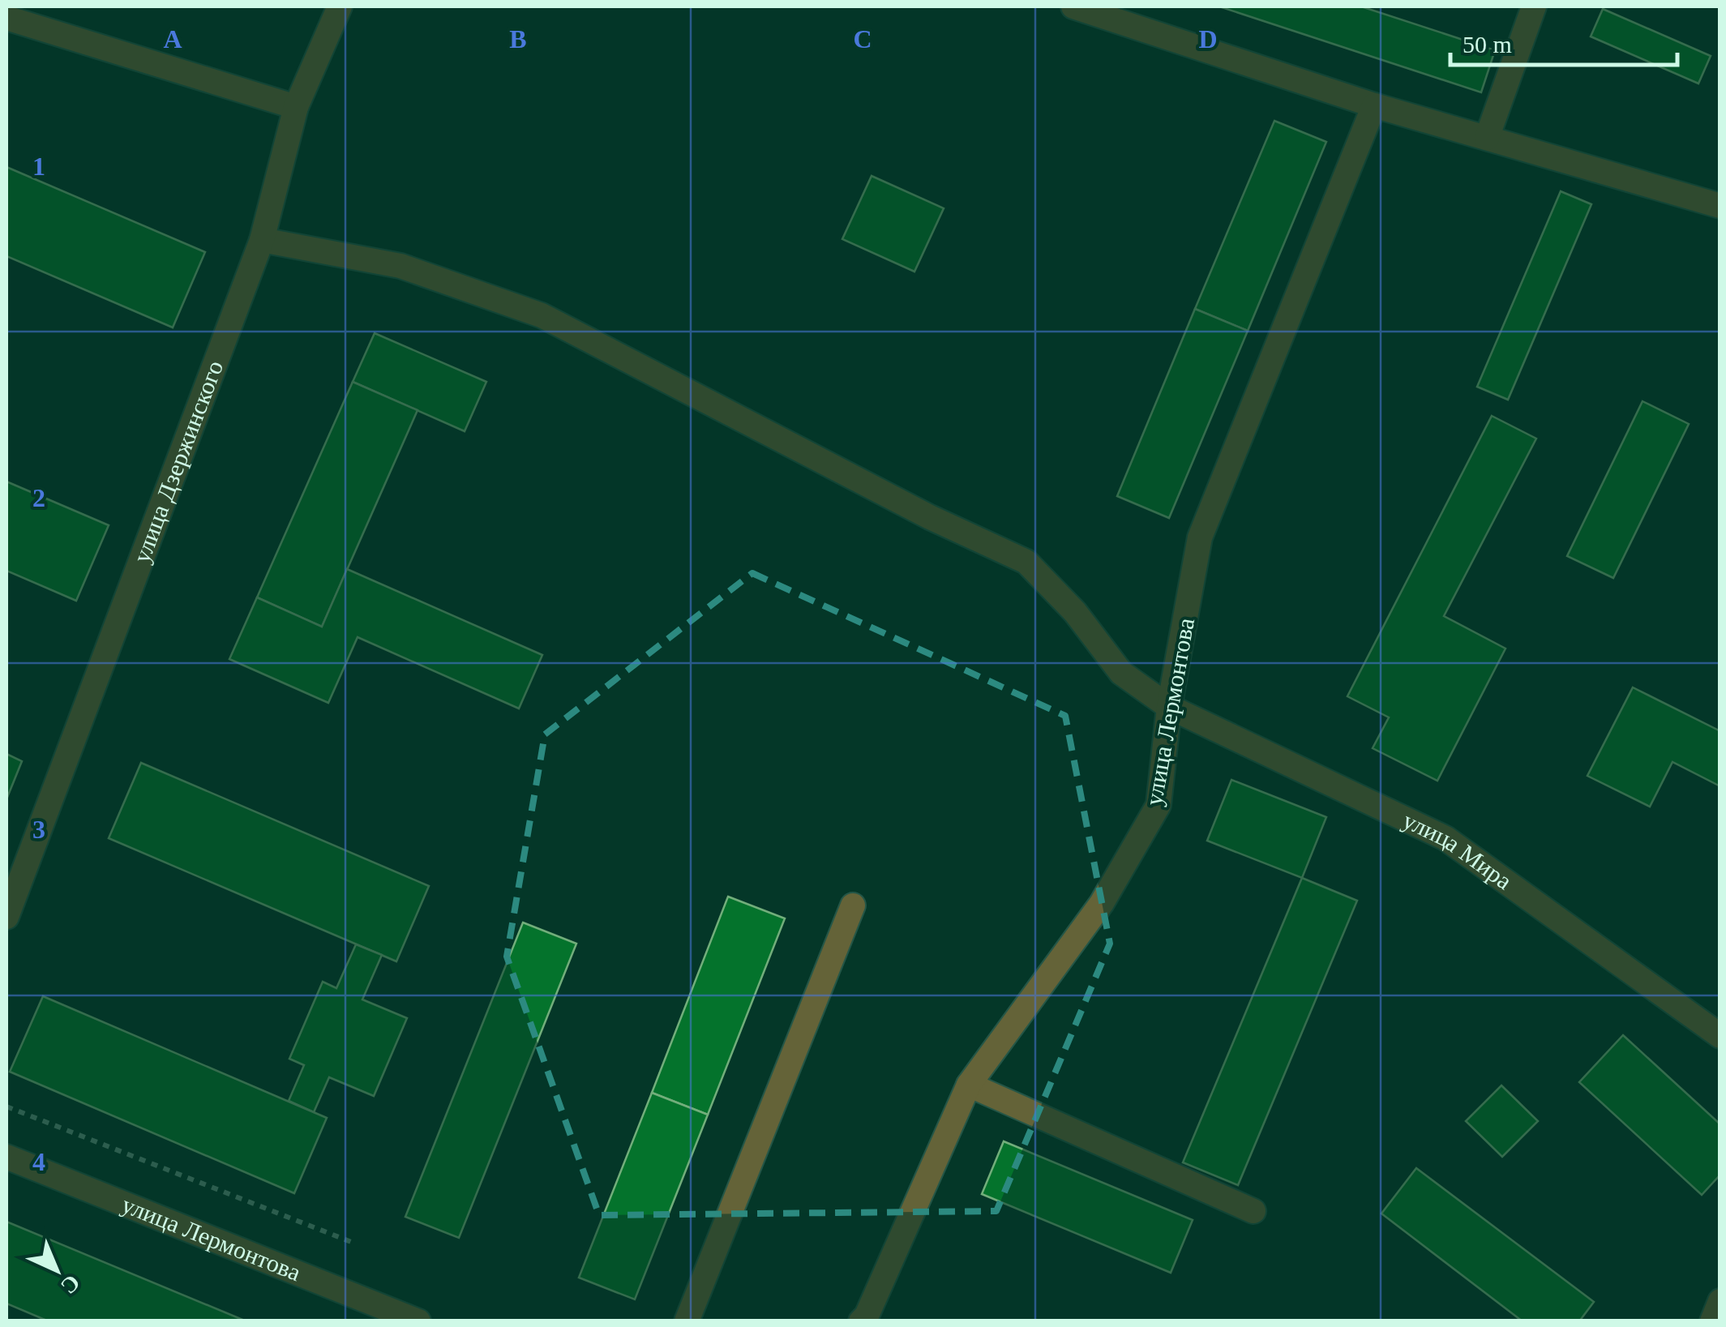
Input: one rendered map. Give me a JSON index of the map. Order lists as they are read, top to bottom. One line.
{"streets":{"street":["улица Дзержинского","улица Лермонтова","улица Мира"]},"crossings":[["улица Дзержинского","улица Мира"],["улица Лермонтова","улица Мира"]],"scale_bar":"50 m","north":"bottom right","grid":{"columns":["A","B","C","D"],"rows":["1","2","3","4"]}}
